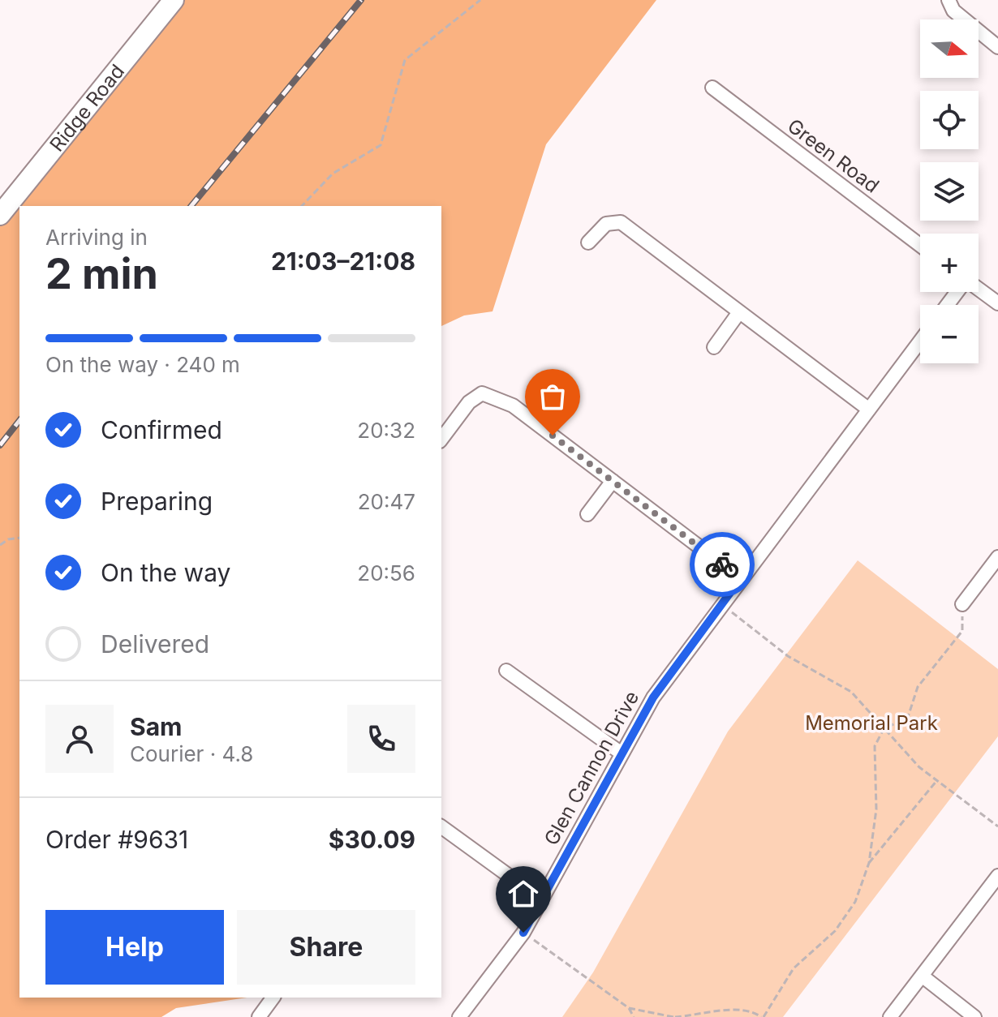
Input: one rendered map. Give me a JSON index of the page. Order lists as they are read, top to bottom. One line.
{"streets":{"main road":["Ridge Road"],"street":["Green Road","Glen Cannon Drive"]},"parks":["Memorial Park"],"north":"right","page":{"map_buttons":["+","−"],"heading":["2 min","Arriving in","21:03–21:08"],"panel":["Sam","Courier · 4.8","Order #9631","$30.09"],"bar":"On the way · 240 m","list":[["Confirmed","20:32"],["Preparing","20:47"],["On the way","20:56"],"Delivered"],"buttons":["Help","Share"]}}
